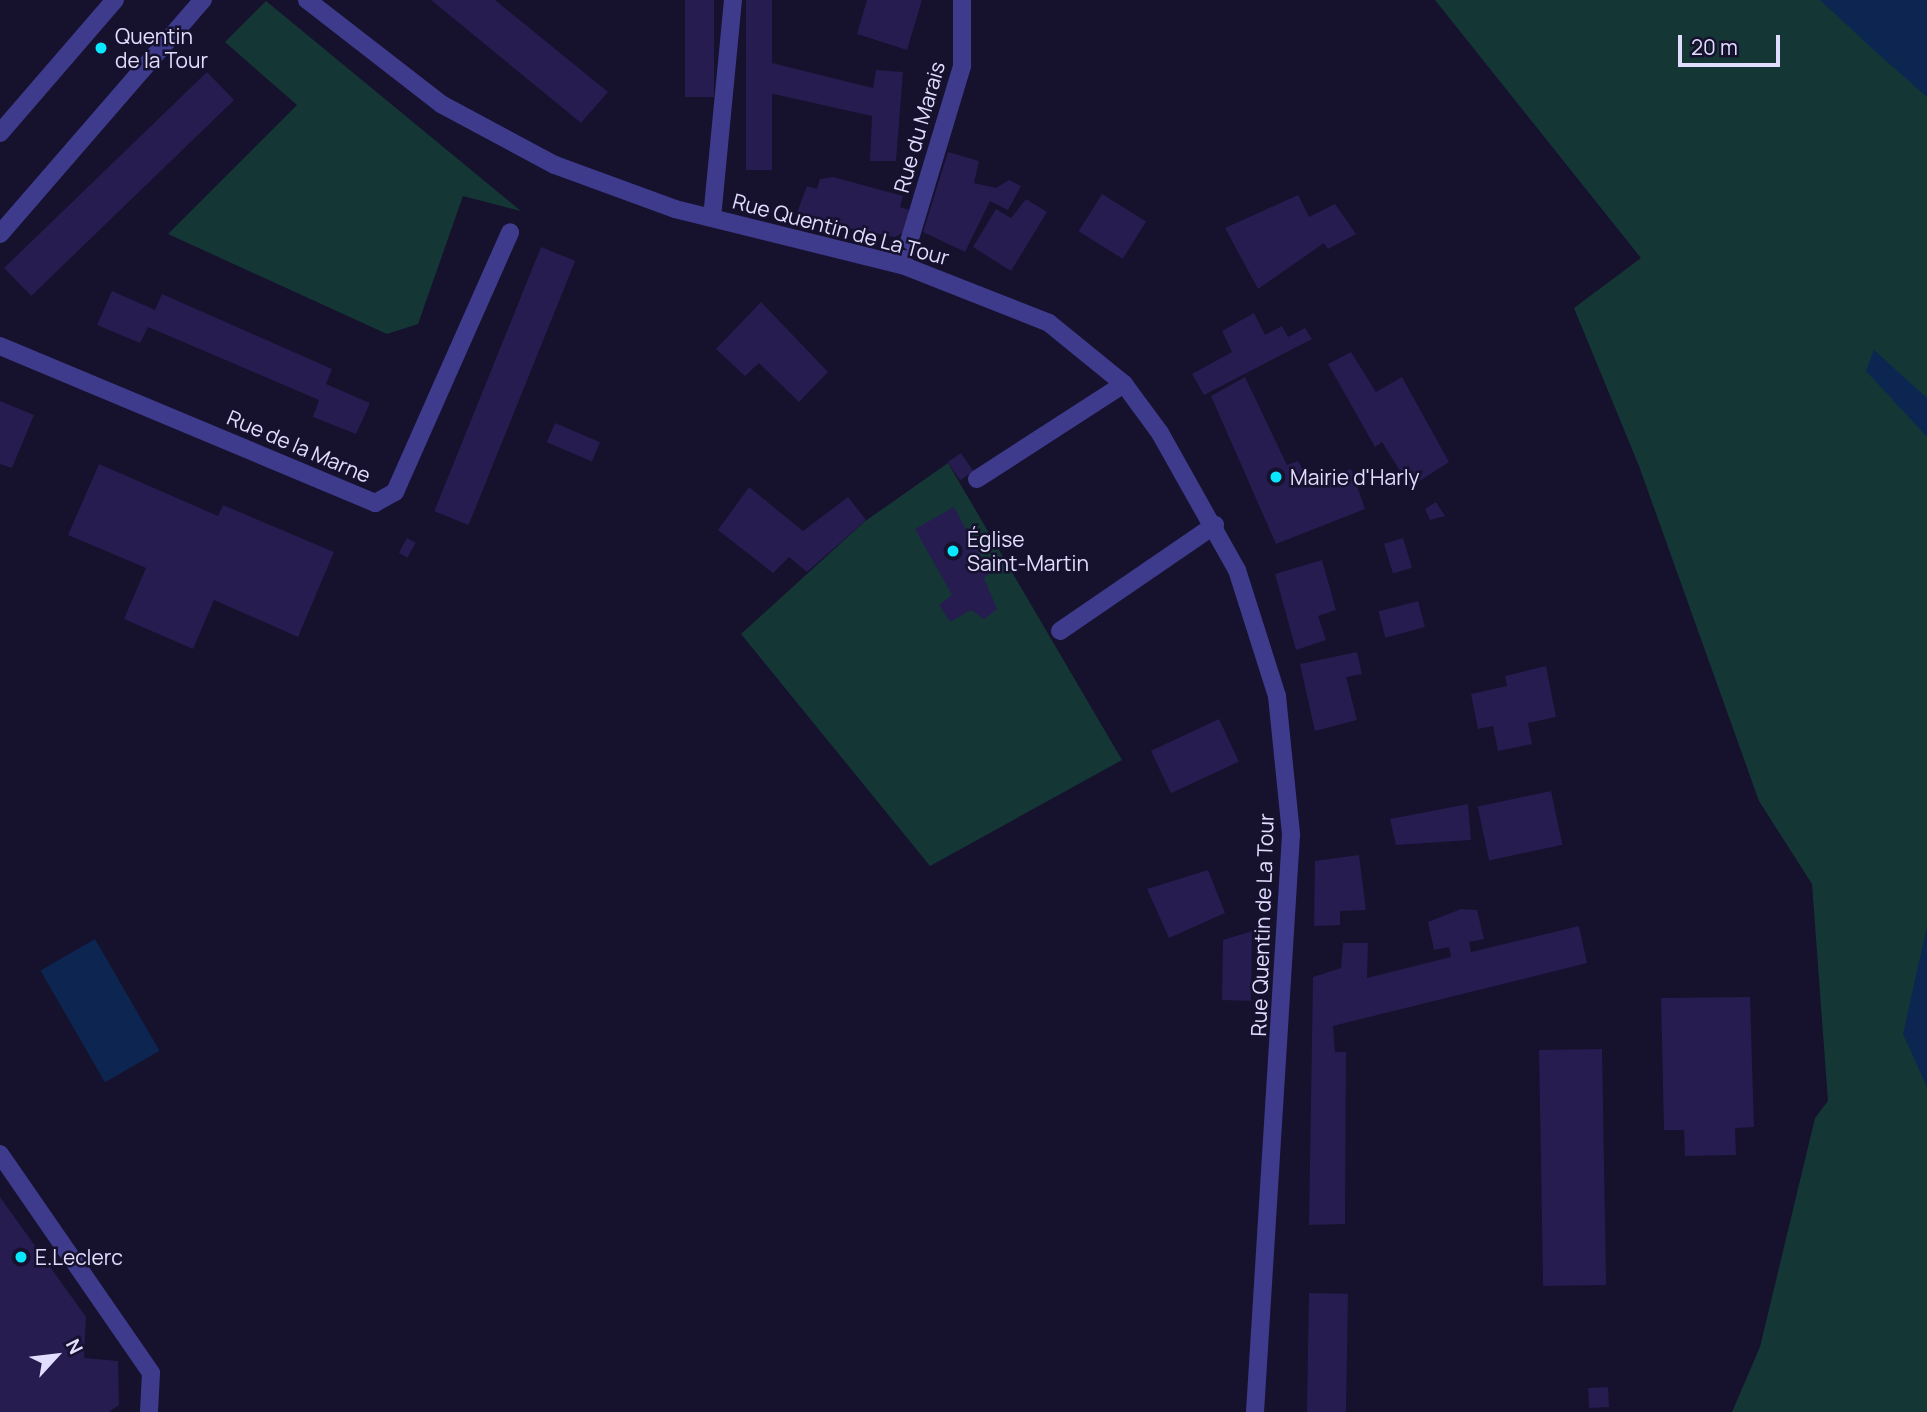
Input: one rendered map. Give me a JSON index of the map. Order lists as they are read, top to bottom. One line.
{"streets":{"street":["Rue du Marais","Rue Quentin de La Tour","Rue de la Marne"]},"crossings":[["Rue du Marais","Rue Quentin de La Tour"]],"places":["Quentin de la Tour","Mairie d'Harly","Église Saint-Martin","E.Leclerc"],"scale_bar":"20 m","north":"top right"}
